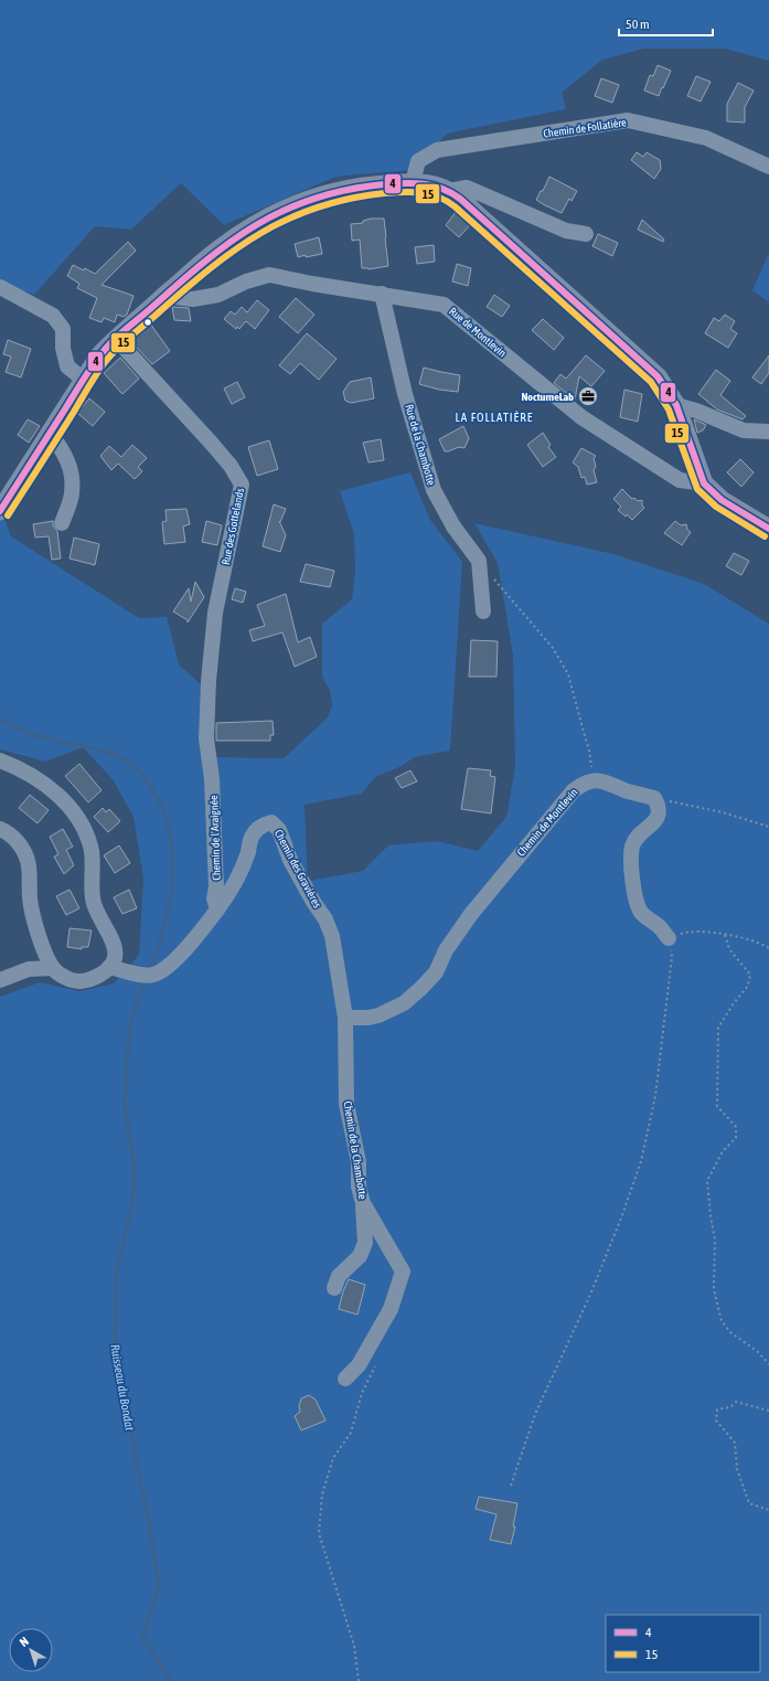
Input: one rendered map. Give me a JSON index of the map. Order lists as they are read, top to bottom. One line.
{"streets":{"street":["Chemin de Follatière","Rue de Montlevin","Rue de la Chambotte","Rue des Gottelands","Chemin de Montlevin","Chemin de l'Araignée","Chemin des Gravières","Chemin de la Chambotte"]},"crossings":[["Rue de Montlevin","Rue de la Chambotte"],["Rue des Gottelands","Chemin de l'Araignée"],["Chemin de Montlevin","Chemin des Gravières"],["Chemin de Montlevin","Chemin de la Chambotte"],["Chemin de l'Araignée","Chemin des Gravières"],["Chemin des Gravières","Chemin de la Chambotte"]],"districts":["LA FOLLATIÈRE"],"water":["Ruisseau du Bondat"],"places":{"office":["NocturneLab"]},"lines":["transit line 4","transit line 15"],"legend":["4","15"],"scale_bar":"50 m","north":"top left"}
